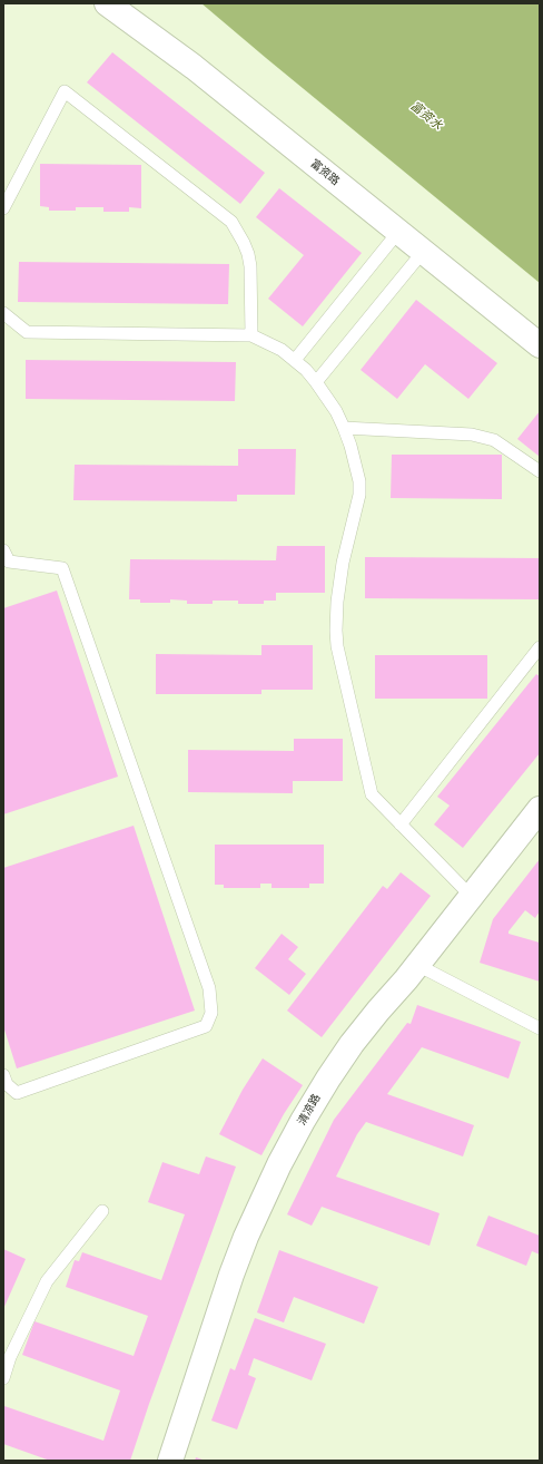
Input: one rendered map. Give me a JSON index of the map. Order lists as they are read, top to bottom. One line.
{"streets":{"street":["富资路","清凉路"]},"water":["富资水"]}
